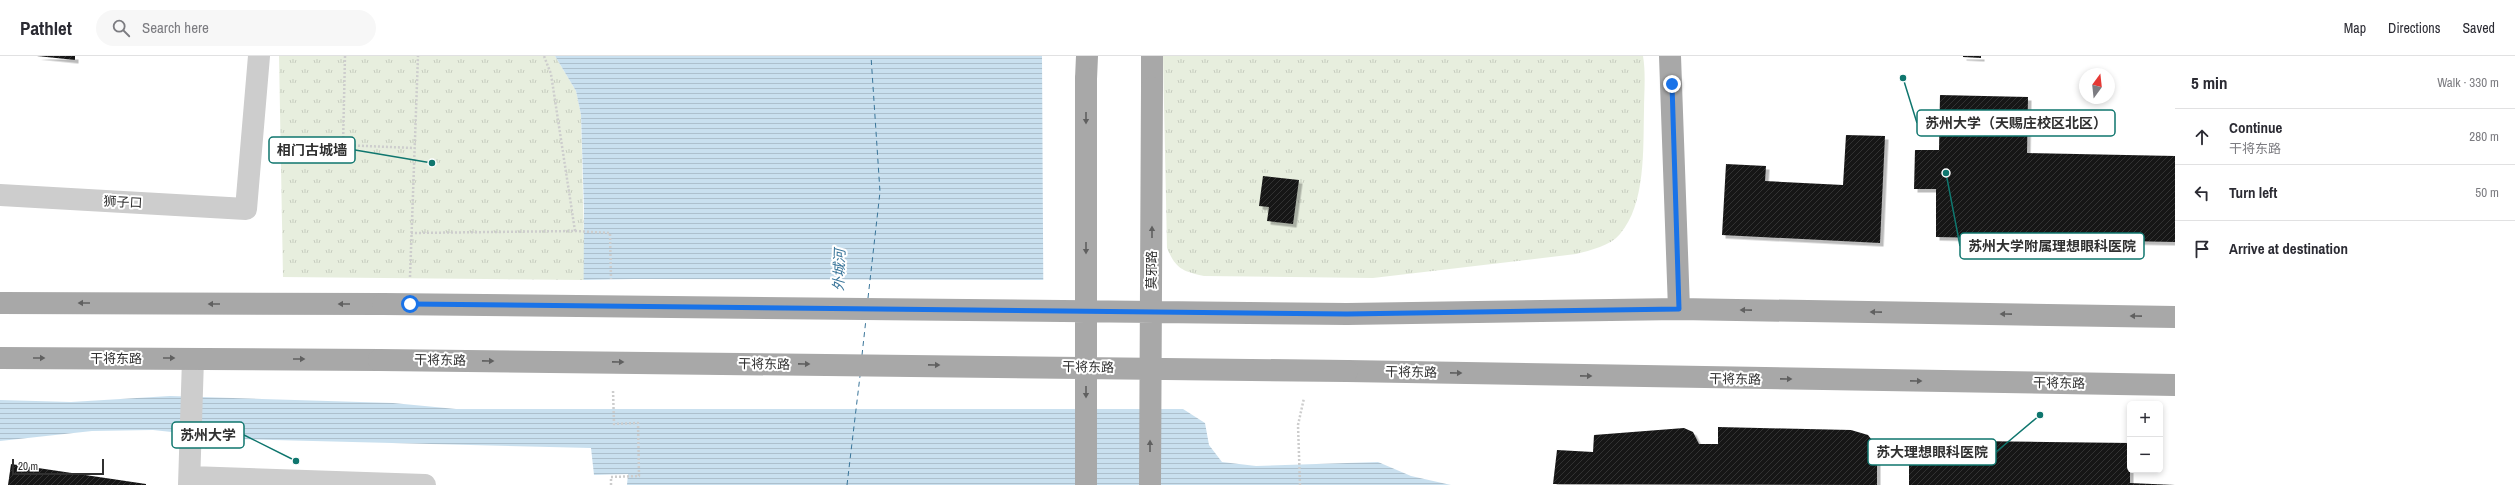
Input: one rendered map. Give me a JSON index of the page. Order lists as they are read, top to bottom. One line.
{"streets":{"main road":["莫邪路","干将东路"],"street":["狮子口"]},"water":["外城河"],"places":["苏州大学（天赐庄校区北区）","相门古城墙","苏州大学附属理想眼科医院","苏大理想眼科医院","苏州大学"],"scale_bar":"20 m","north":"top","page":{"header":"Pathlet","search":"Search here","nav":["Map","Directions","Saved"],"heading":["5 min","Walk · 330 m"],"list":[["Continue","干将东路","280 m"],["Turn left","50 m"],"Arrive at destination"],"map_buttons":["+","−"],"scale":"20 m"}}
